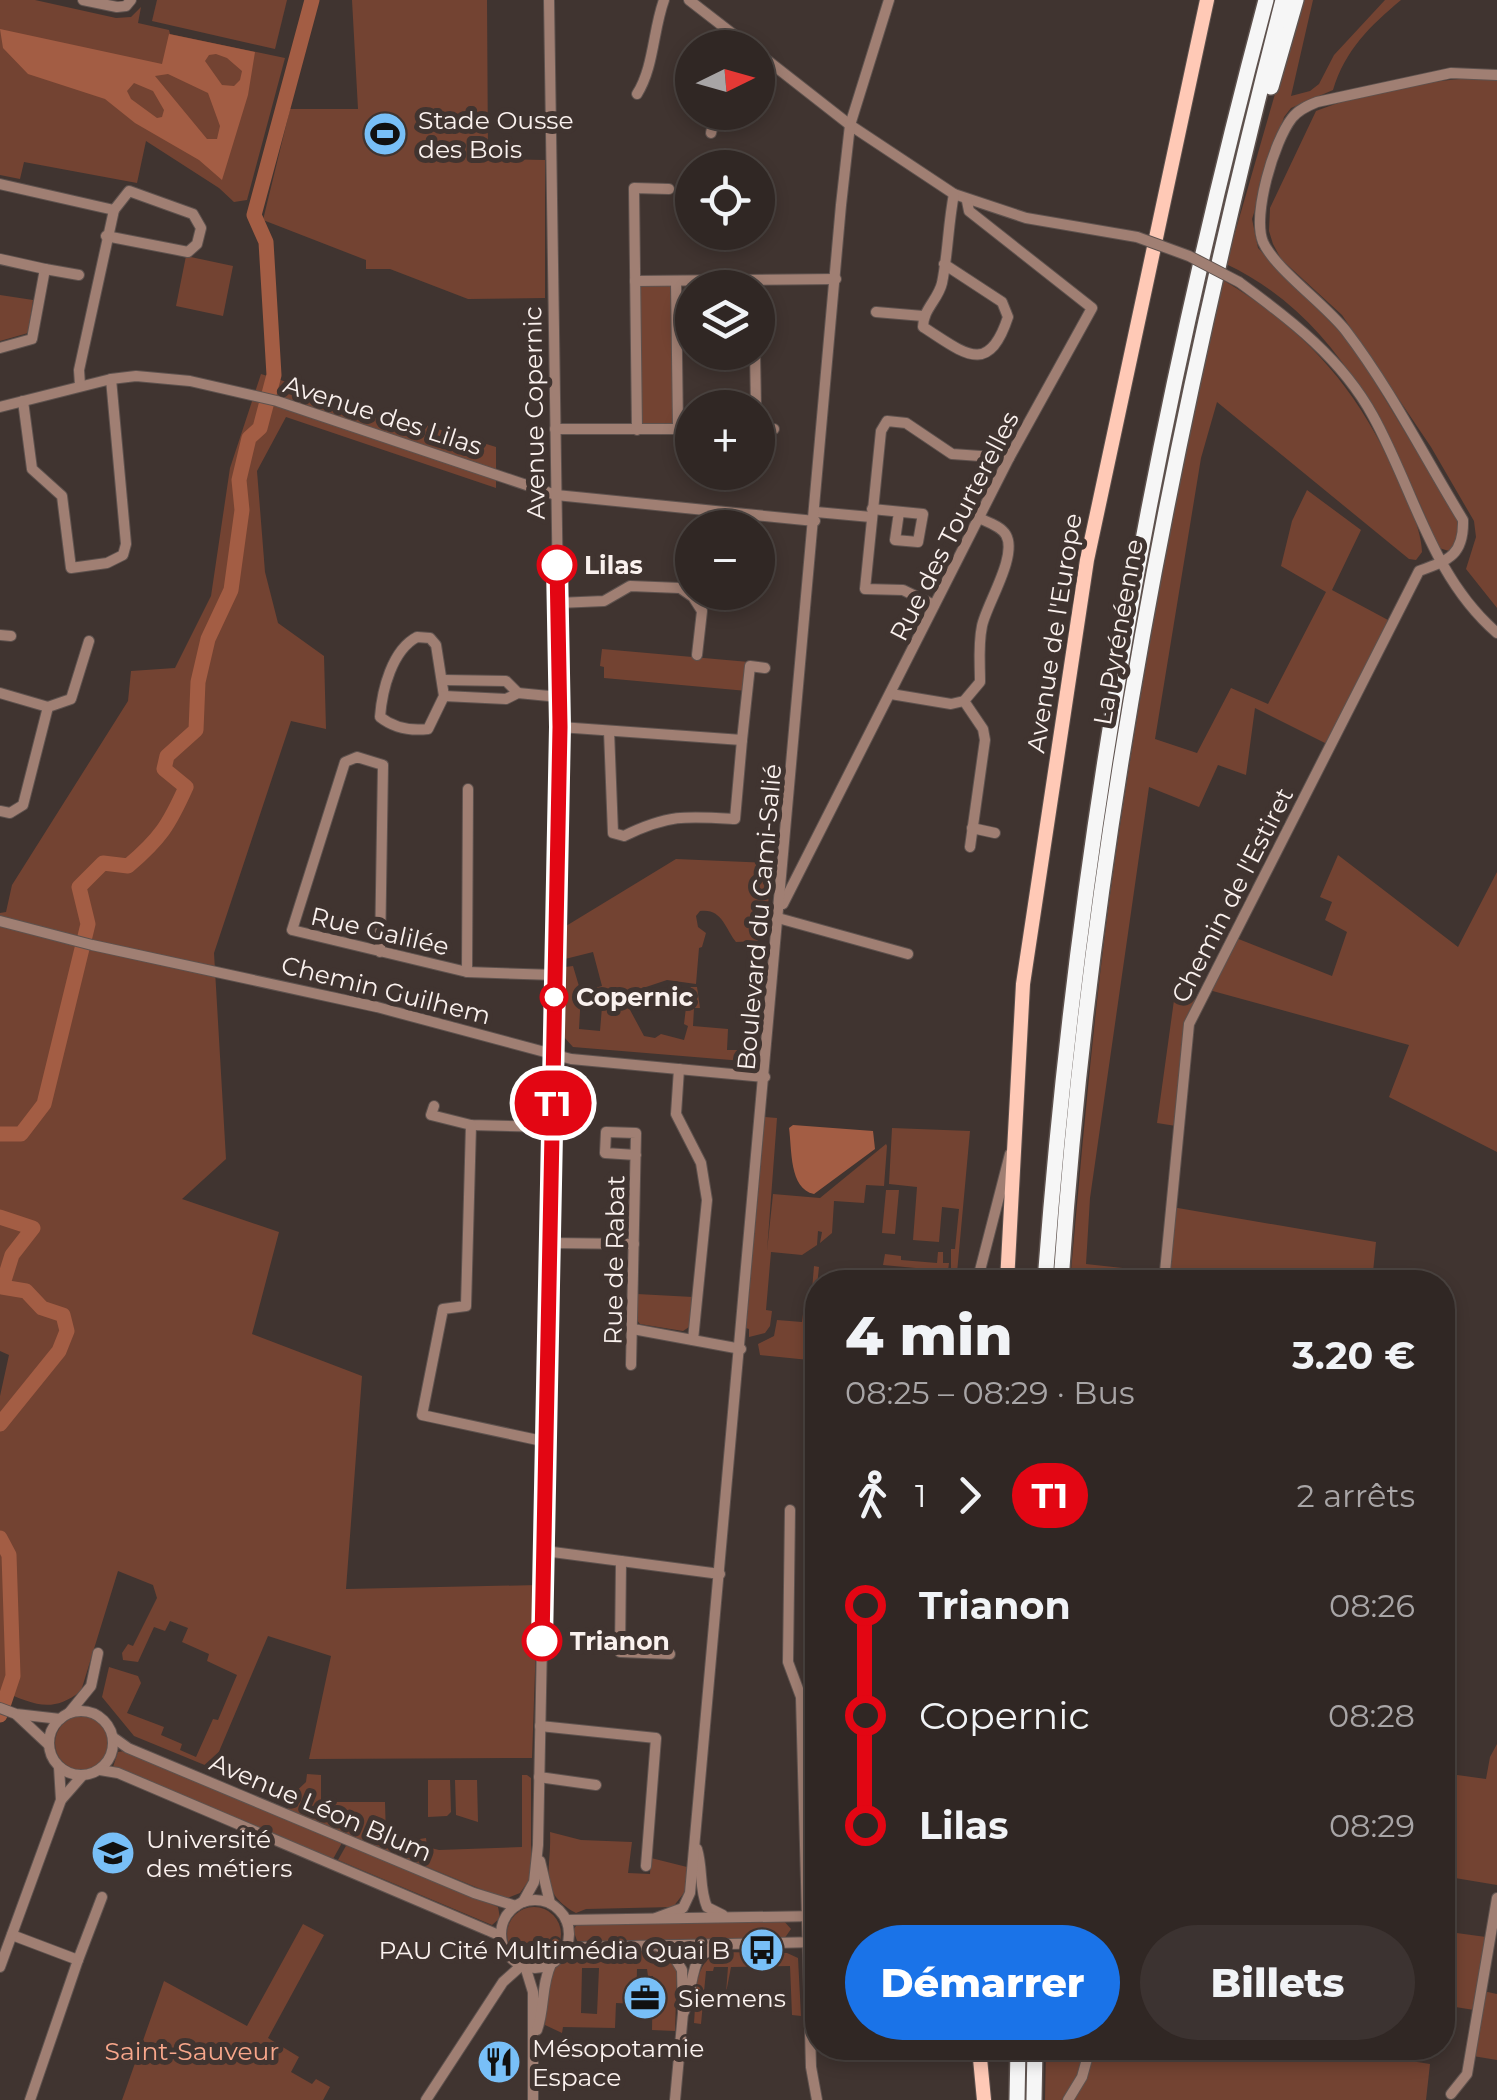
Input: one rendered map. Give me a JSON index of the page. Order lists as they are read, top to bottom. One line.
{"streets":{"highway":["La Pyrénéenne"],"main road":["Avenue de l'Europe"],"street":["Avenue Copernic","Avenue des Lilas","Rue des Tourterelles","Chemin de l'Estiret","Boulevard du Cami-Salié","Rue Galilée","Chemin Guilhem","Rue de Rabat","Avenue Léon Blum"]},"crossings":[["Avenue Copernic","Avenue des Lilas"],["Avenue Copernic","Rue Galilée"],["Avenue Copernic","Chemin Guilhem"],["Avenue Copernic","Avenue Léon Blum"],["Avenue des Lilas","Boulevard du Cami-Salié"],["Rue des Tourterelles","Boulevard du Cami-Salié"],["Boulevard du Cami-Salié","Chemin Guilhem"]],"parks":["Saint-Sauveur"],"places":{"sports":["Stade Ousse des Bois"],"other":["Lilas","Copernic","Trianon"],"school or university":["Université des métiers"],"bus stop":["PAU Cité Multimédia Quai B"],"office":["Siemens"],"restaurant":["Mésopotamie Espace"]},"lines":["bus line T1"],"north":"right","page":{"on_map":"T1","map_buttons":["+","−"],"heading":["4 min","08:25 – 08:29 · Bus","3.20 €"],"legs":["1","T1","2 arrêts"],"list":[{"name":"Trianon","value":"08:26"},{"name":"Copernic","value":"08:28"},{"name":"Lilas","value":"08:29"}],"buttons":["Démarrer","Billets"]}}
